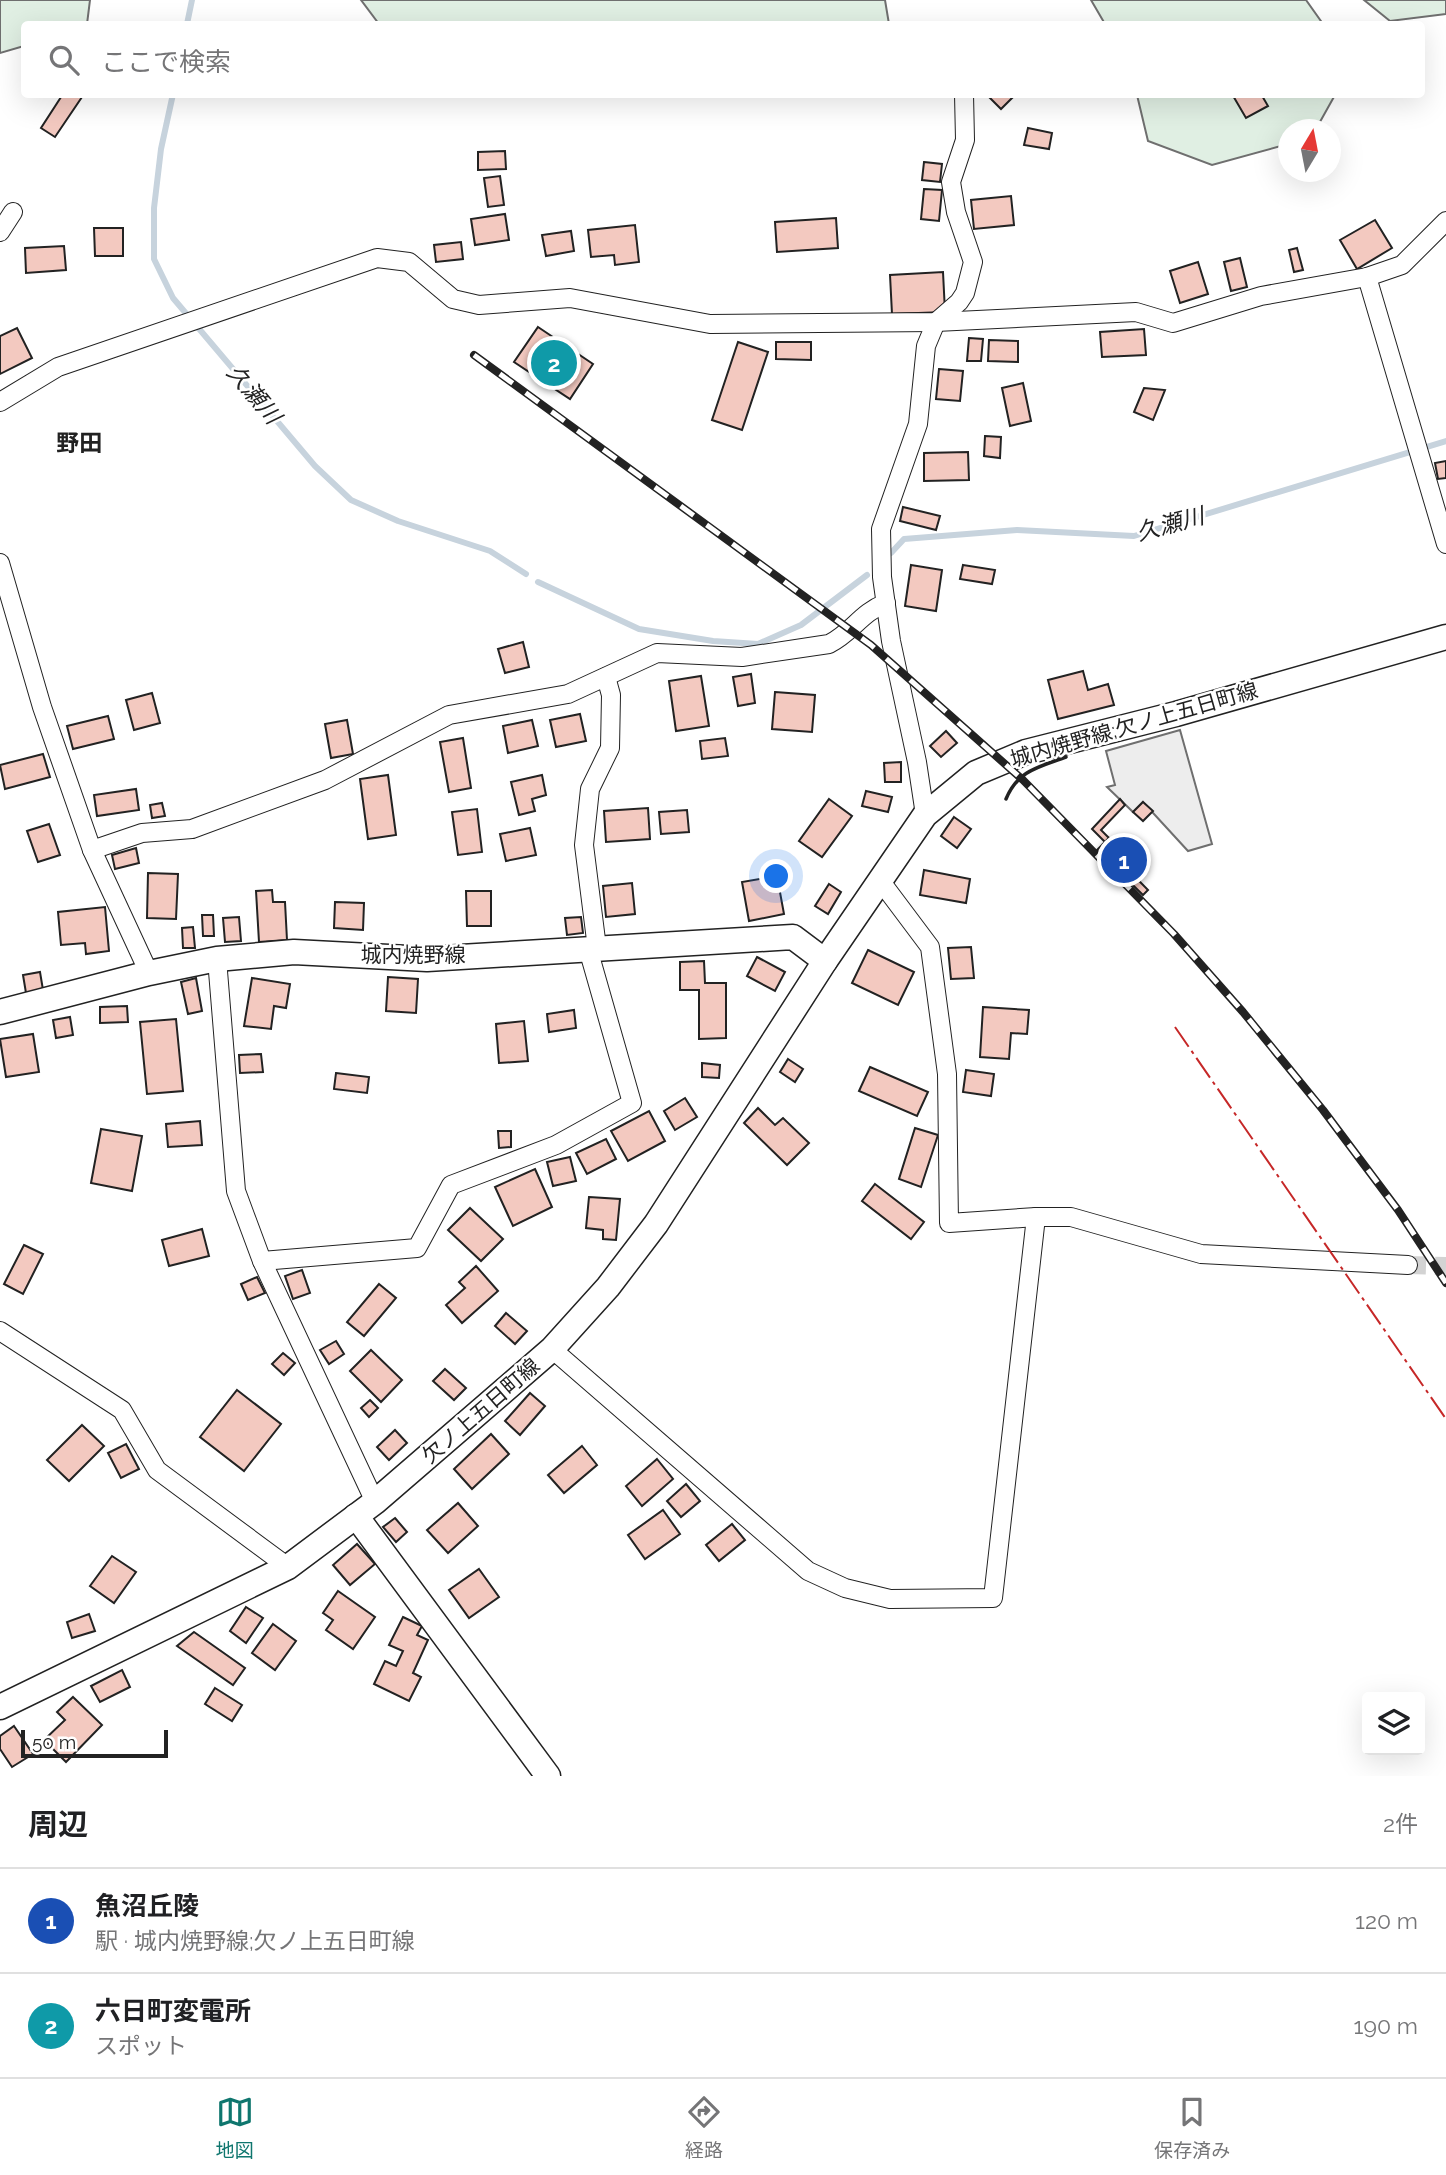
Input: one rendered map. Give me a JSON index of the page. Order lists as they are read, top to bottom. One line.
{"streets":{"main road":["城内焼野線;欠ノ上五日町線","城内焼野線","欠ノ上五日町線"]},"crossings":[["城内焼野線;欠ノ上五日町線","城内焼野線"],["城内焼野線;欠ノ上五日町線","欠ノ上五日町線"],["城内焼野線","欠ノ上五日町線"]],"districts":["野田"],"water":["久瀬川"],"scale_bar":"50 m","north":"top","page":{"search":"ここで検索","pins":["2","1"],"scale":"50 m","heading":["周辺","2件"],"list":[{"mark":"1","name":"魚沼丘陵","note":"駅 · 城内焼野線;欠ノ上五日町線","value":"120 m"},{"mark":"2","name":"六日町変電所","note":"スポット","value":"190 m"}],"nav":["地図","経路","保存済み"]}}
